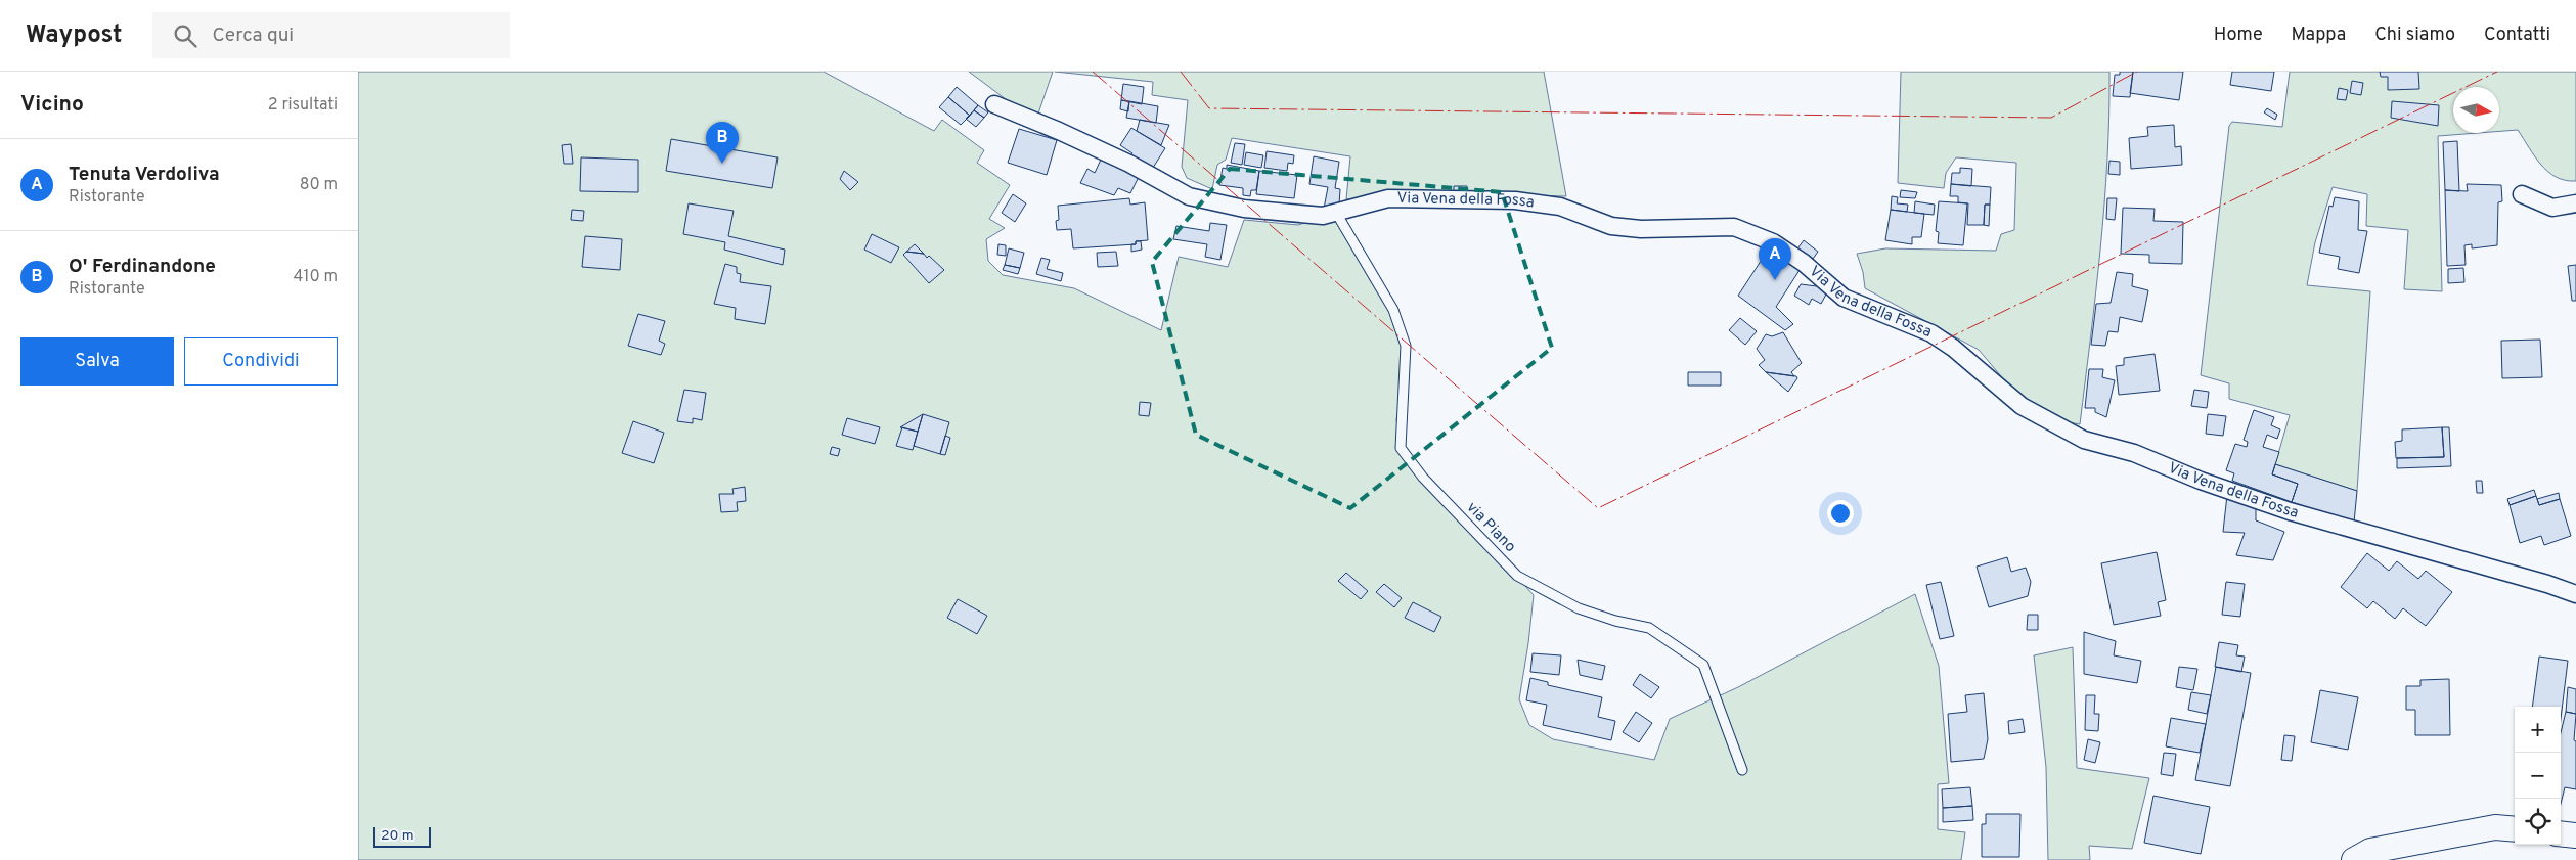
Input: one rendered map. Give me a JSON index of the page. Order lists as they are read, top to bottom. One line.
{"streets":{"street":["Via Vena della Fossa"],"lane":["via Piano"]},"crossings":[["Via Vena della Fossa","via Piano"]],"scale_bar":"20 m","north":"right","page":{"header":"Waypost","search":"Cerca qui","nav":["Home","Mappa","Chi siamo","Contatti"],"heading":["Vicino","2 risultati"],"pins":["B","A"],"list":[{"mark":"A","name":"Tenuta Verdoliva","note":"Ristorante","value":"80 m"},{"mark":"B","name":"O' Ferdinandone","note":"Ristorante","value":"410 m"}],"buttons":["Salva","Condividi"],"map_buttons":["+","−"],"scale":"20 m"}}
